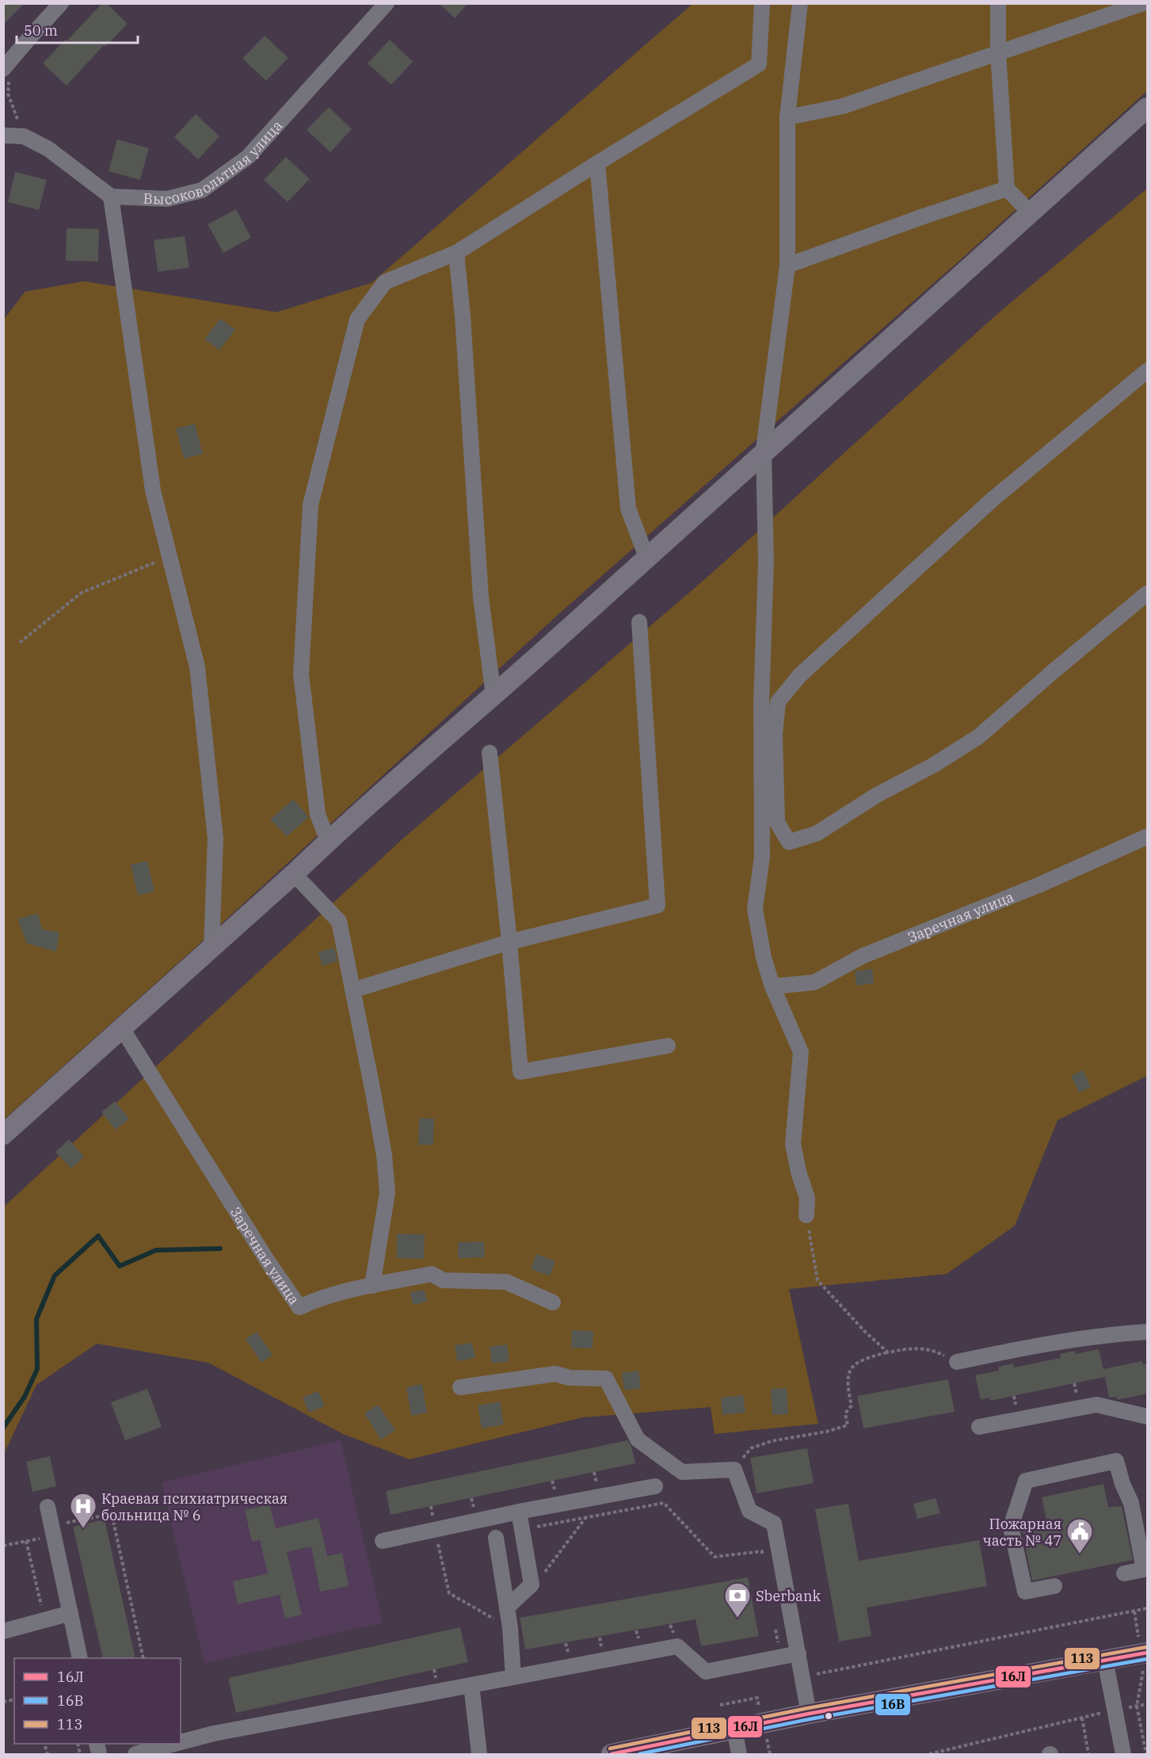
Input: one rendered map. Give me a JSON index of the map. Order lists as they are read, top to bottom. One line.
{"streets":{"street":["Высоковольтная улица","Заречная улица"]},"places":{"hospital":["Краевая психиатрическая больница № 6"],"public building":["Пожарная часть № 47"],"bank":["Sberbank"]},"lines":["transit line 113","transit line 16Л","transit line 16В"],"legend":["16Л","16В","113"],"scale_bar":"50 m"}
